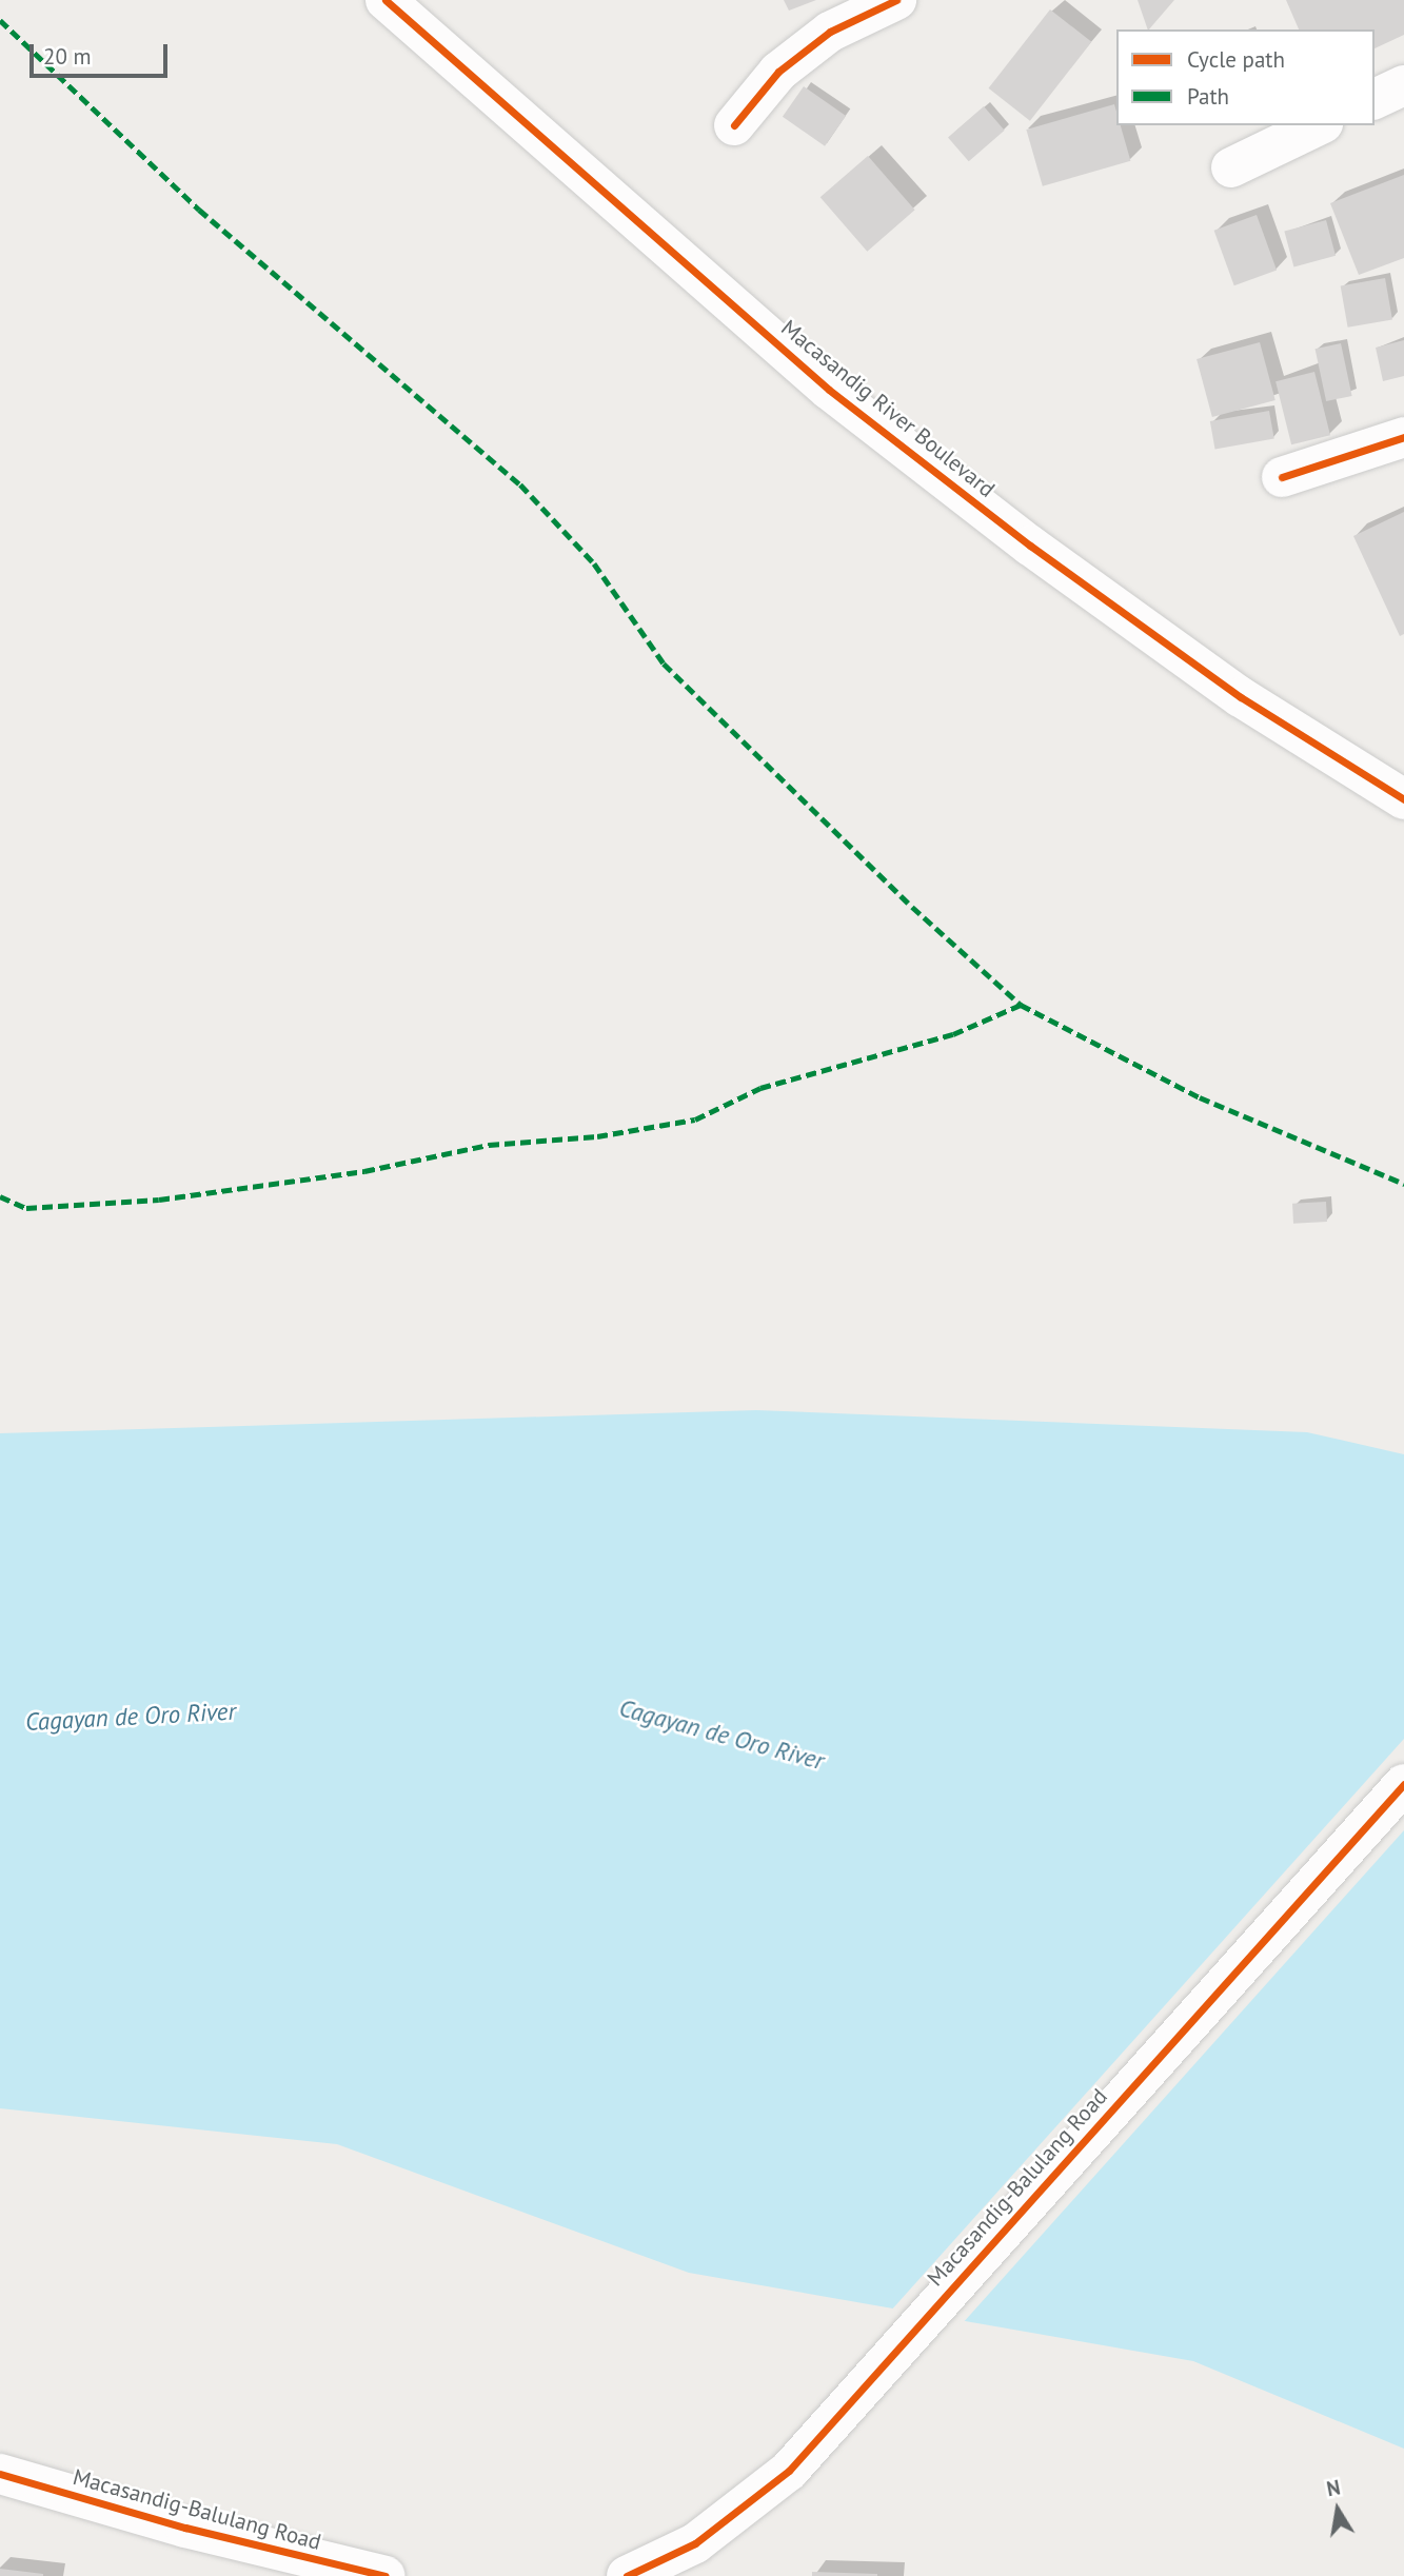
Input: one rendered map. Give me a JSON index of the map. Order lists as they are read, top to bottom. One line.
{"streets":{"street":["Macasandig River Boulevard","Macasandig-Balulang Road"]},"water":["Cagayan de Oro River"],"legend":["Cycle path","Path"],"scale_bar":"20 m","north":"top"}
